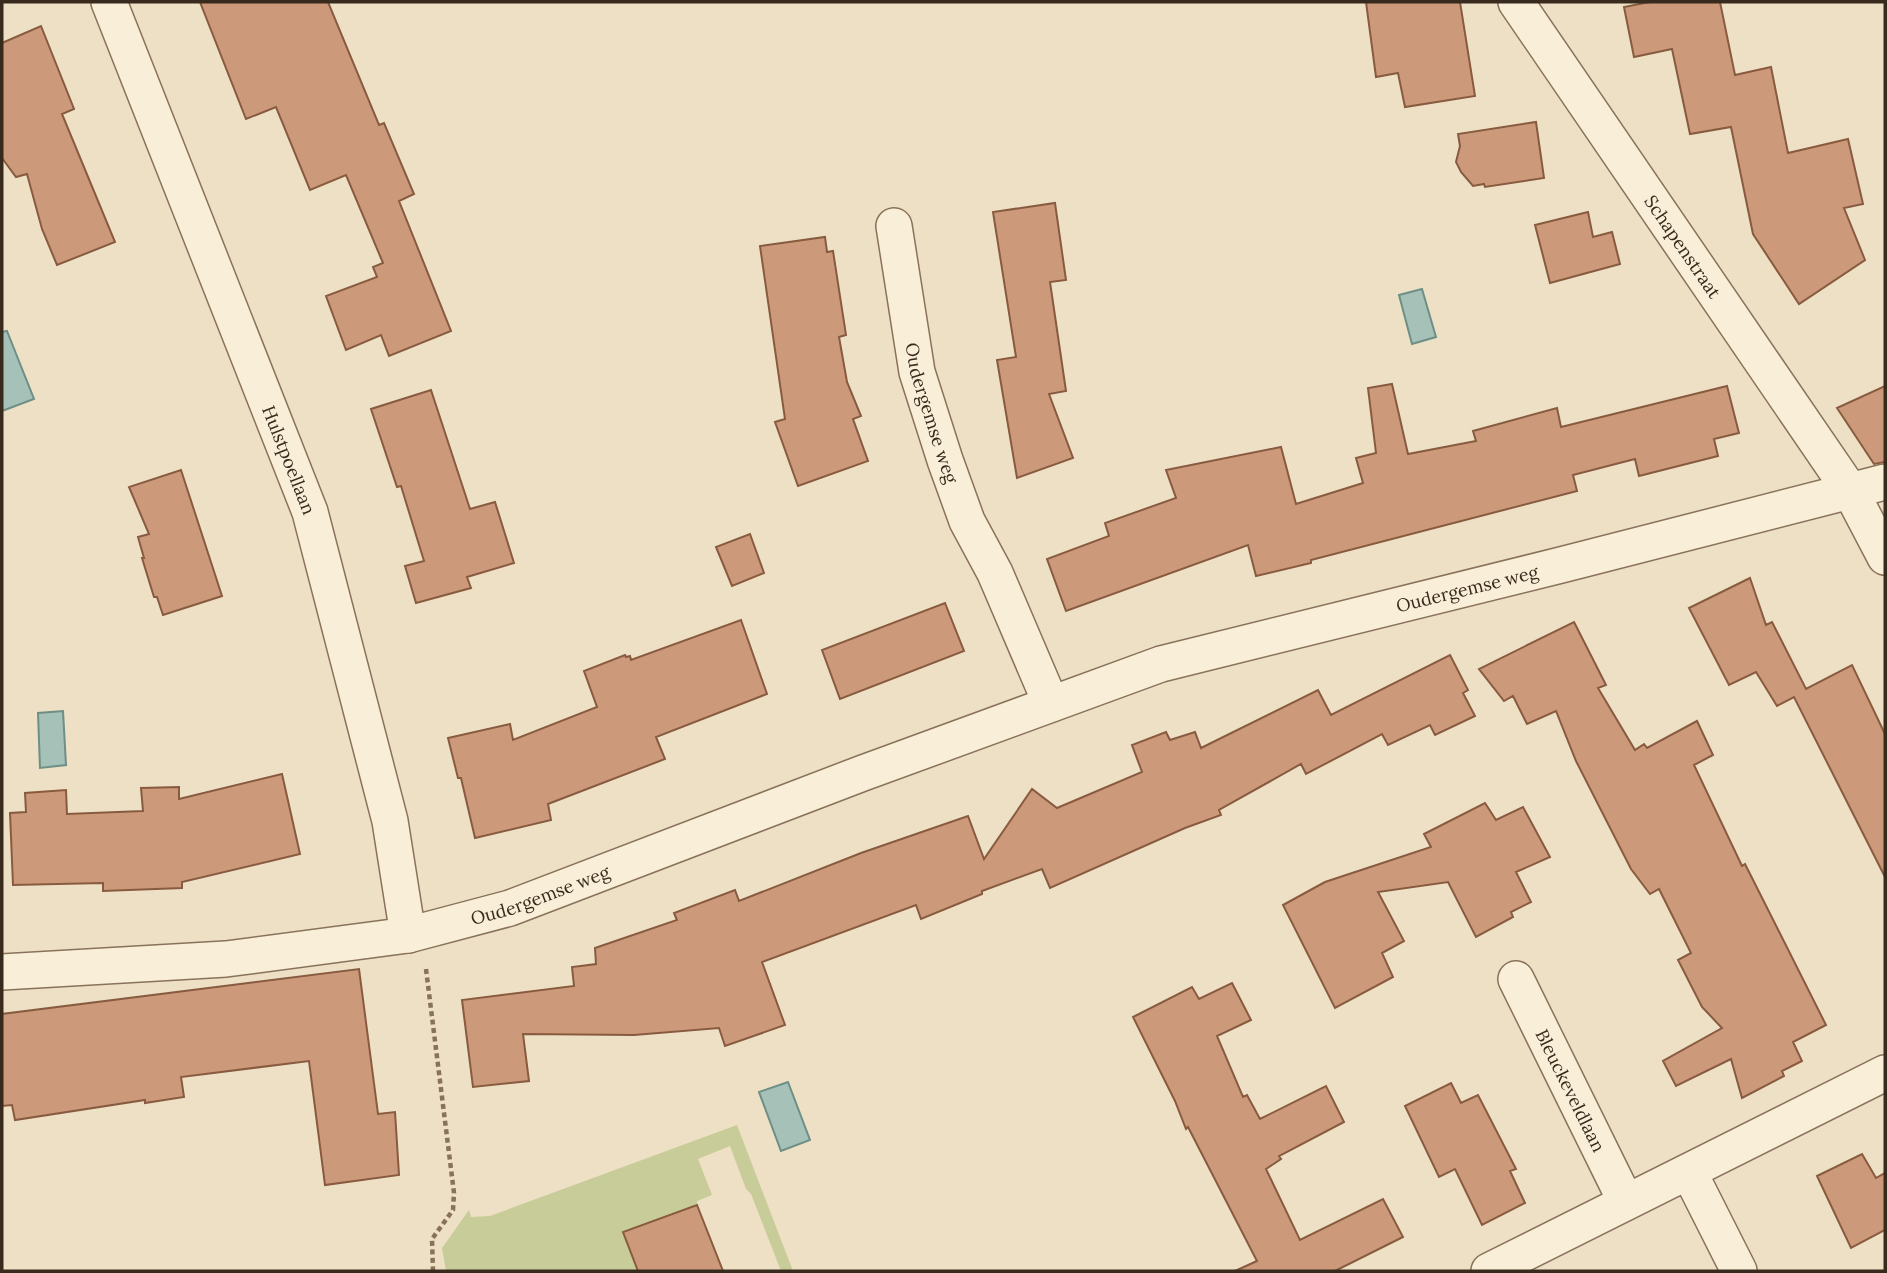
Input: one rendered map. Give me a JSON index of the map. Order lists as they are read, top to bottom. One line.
{"streets":{"street":["Schapenstraat","Oudergemse weg","Hulstpoellaan","Bleuckeveldlaan"]},"crossings":[["Schapenstraat","Oudergemse weg"],["Oudergemse weg","Hulstpoellaan"]]}
